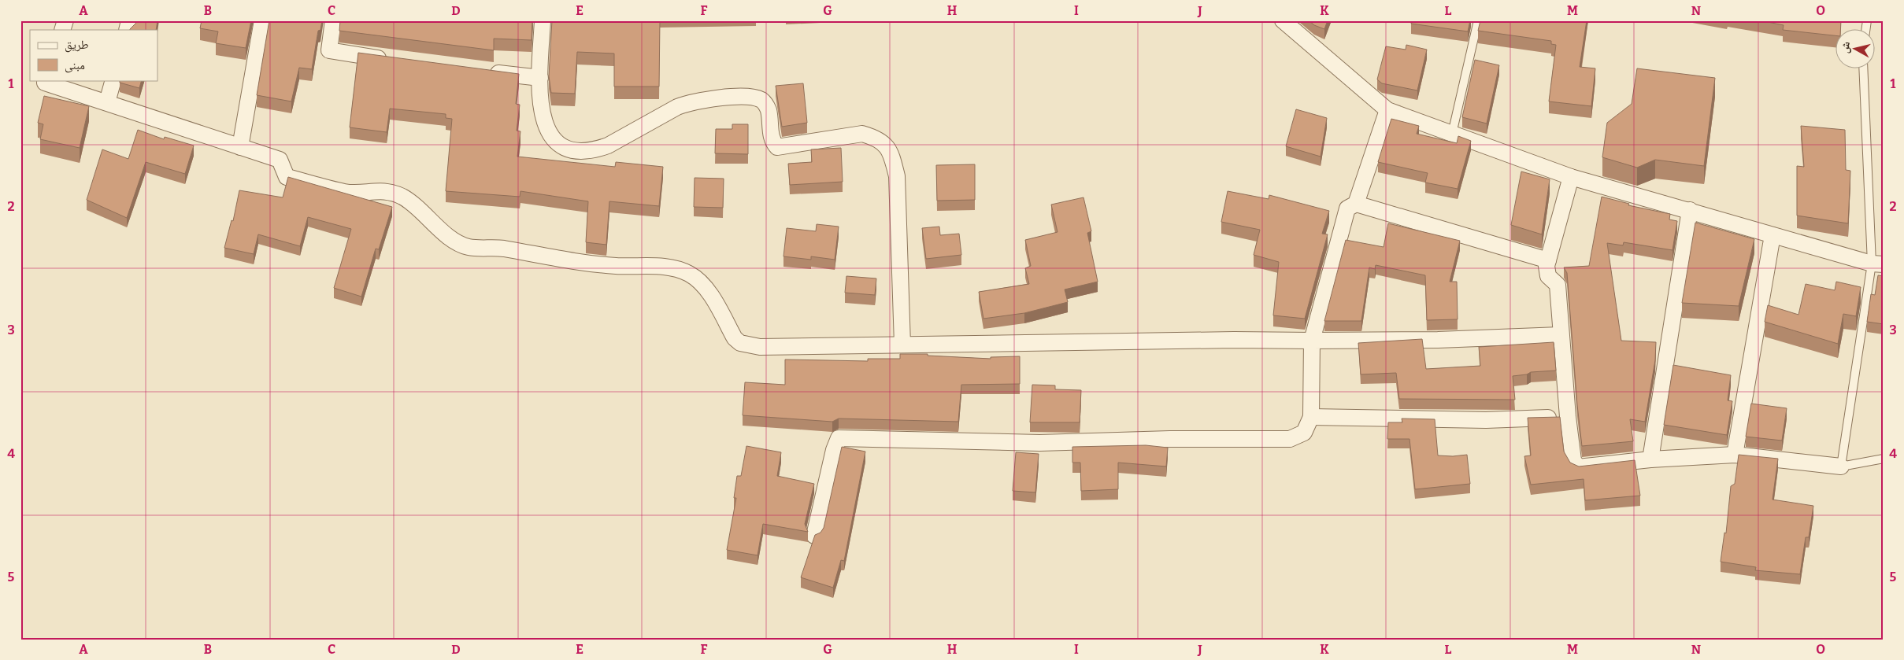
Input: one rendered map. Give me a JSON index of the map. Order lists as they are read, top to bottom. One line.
{"legend":["طريق","مبنى"],"north":"left","grid":{"columns":["A","B","C","D","E","F","G","H","I","J","K","L","M","N","O"],"rows":["1","2","3","4","5"]}}
